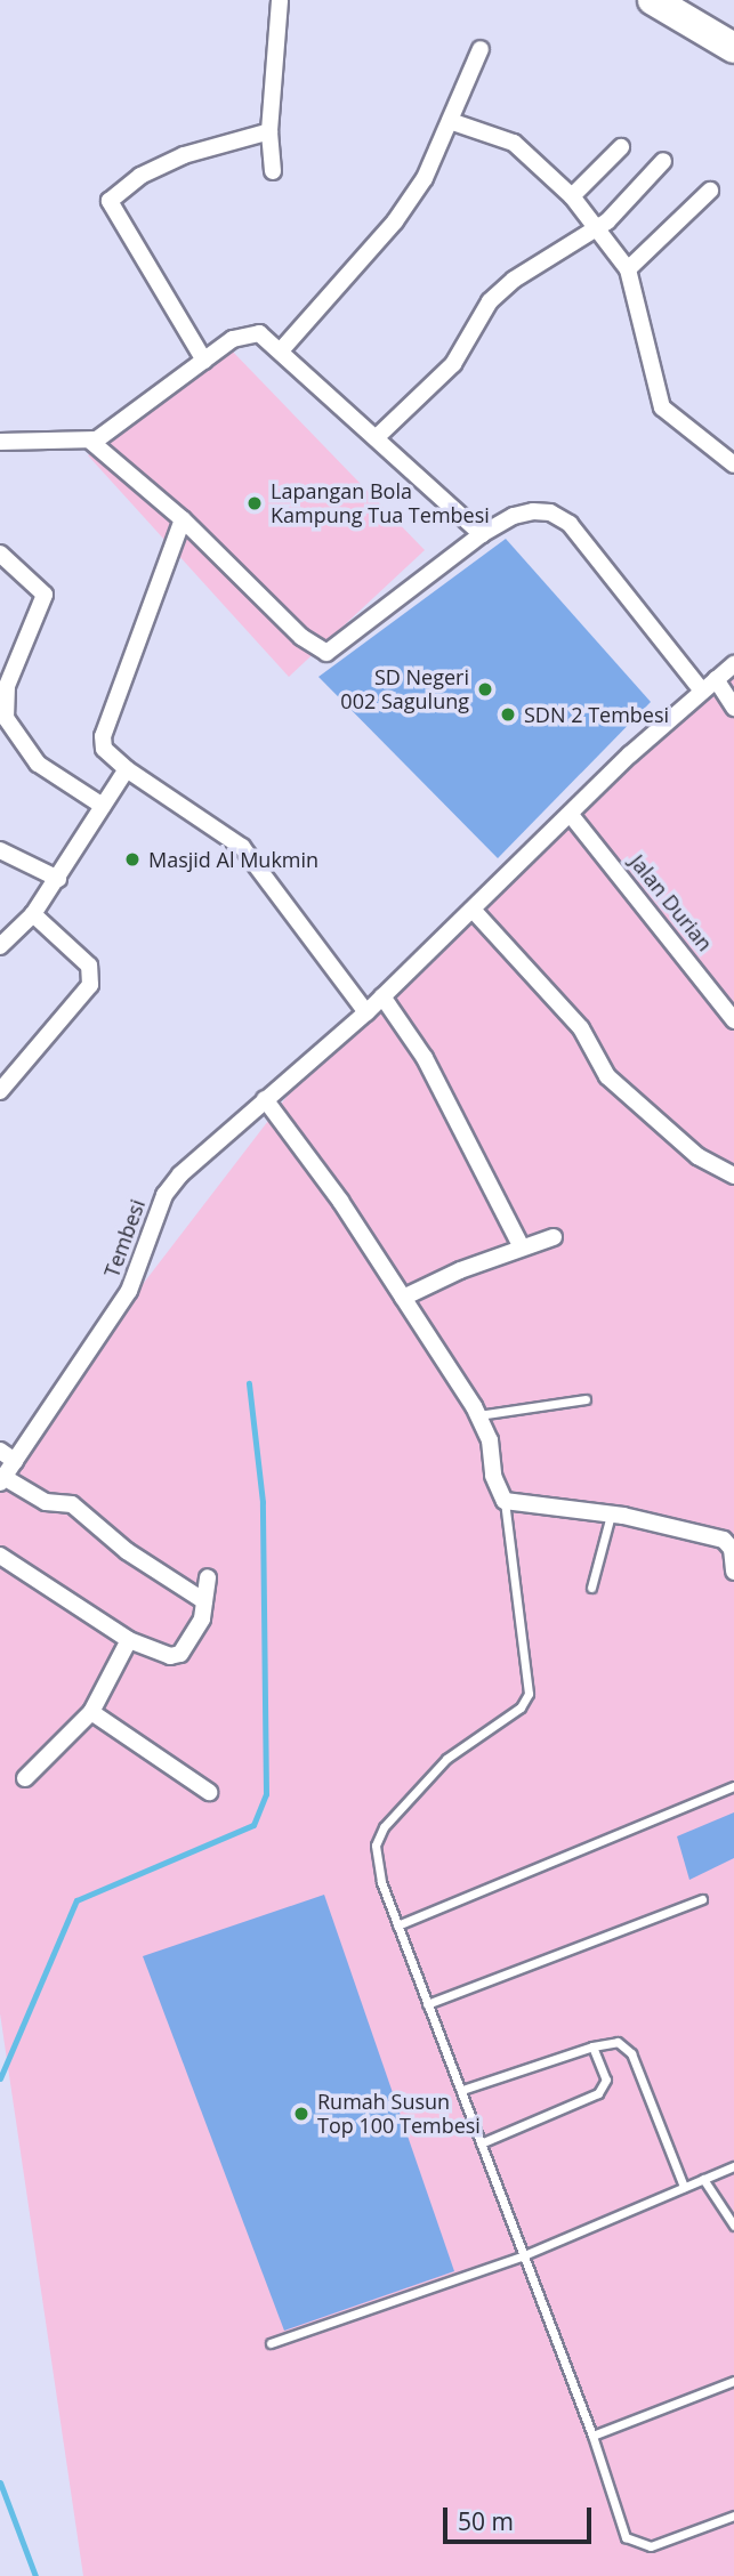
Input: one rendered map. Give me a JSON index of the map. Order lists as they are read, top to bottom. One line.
{"streets":{"street":["Jalan Durian","Tembesi"]},"crossings":[["Jalan Durian","Tembesi"]],"places":["Lapangan Bola Kampung Tua Tembesi","SD Negeri 002 Sagulung","SDN 2 Tembesi","Masjid Al Mukmin","Rumah Susun Top 100 Tembesi"],"scale_bar":"50 m"}
